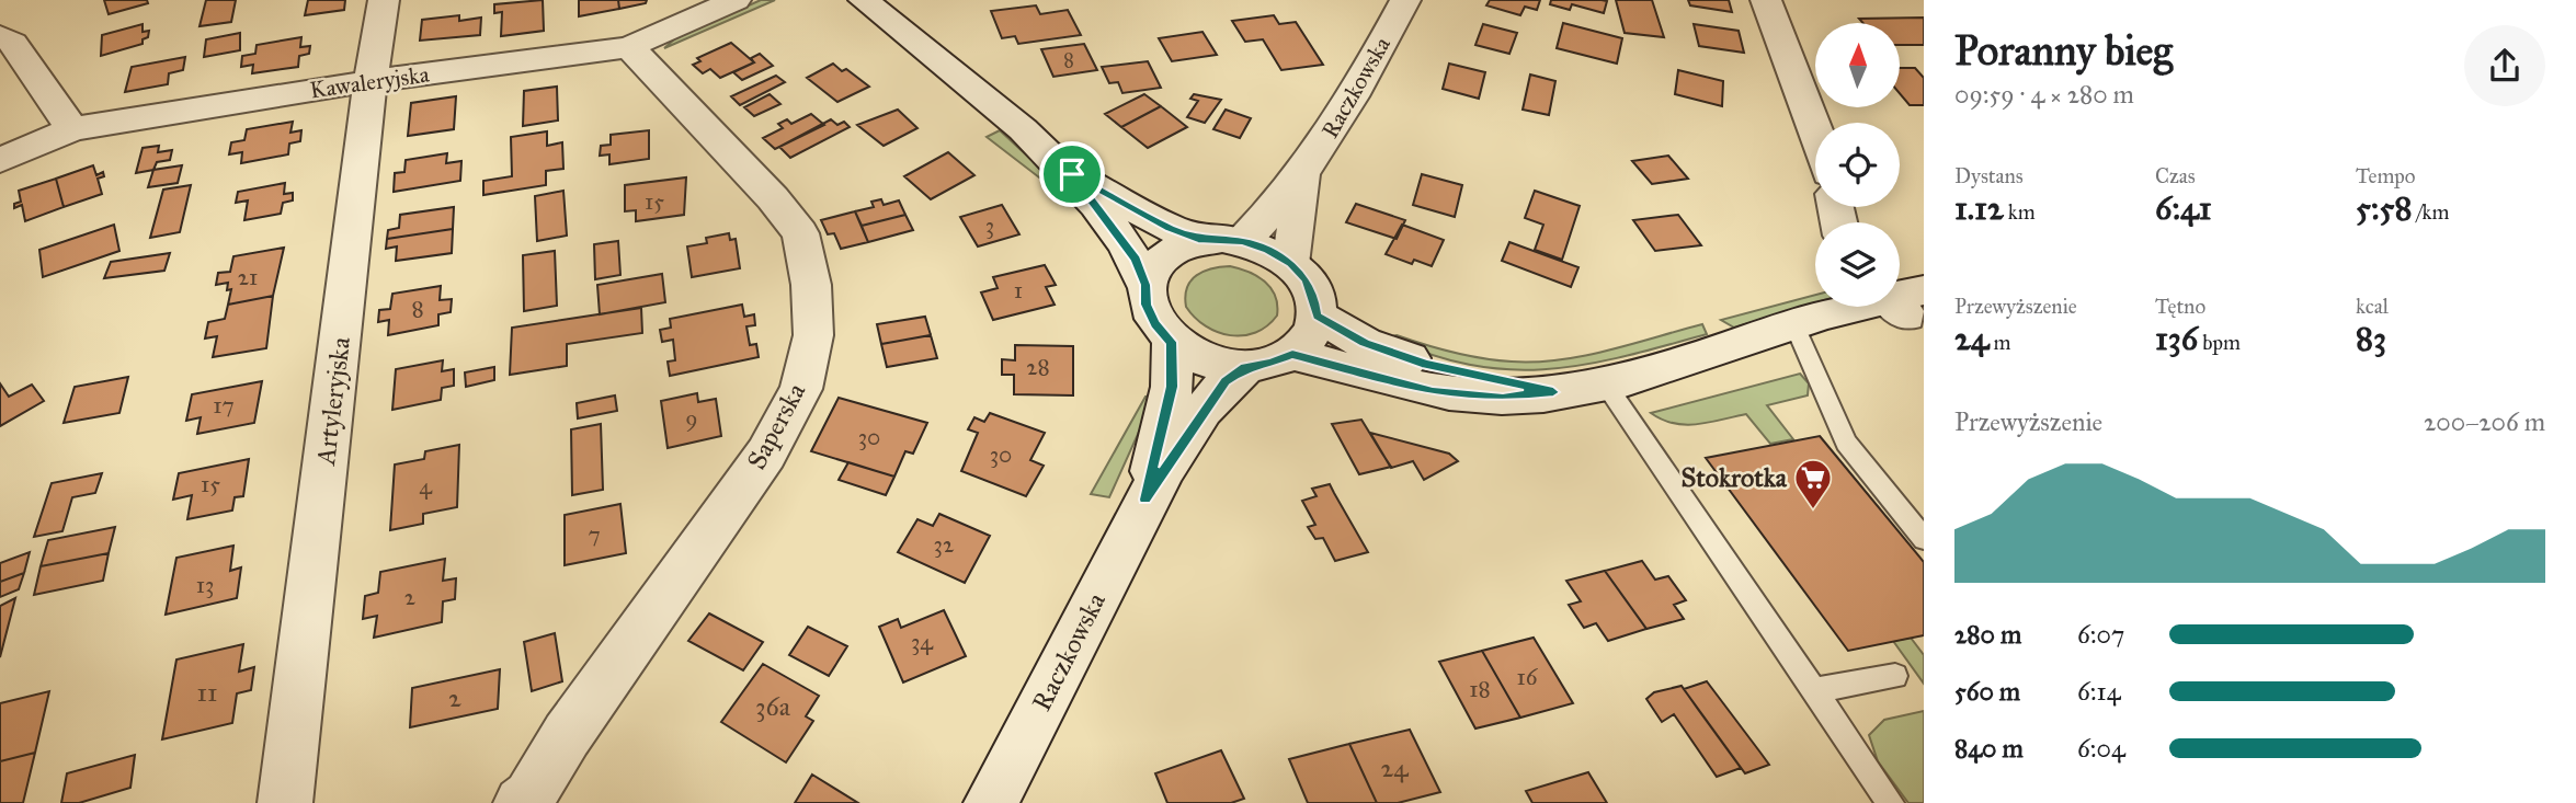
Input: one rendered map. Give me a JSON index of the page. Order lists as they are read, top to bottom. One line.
{"streets":{"street":["Kawaleryjska","Raczkowska","Artyleryjska","Saperska"]},"crossings":[["Kawaleryjska","Artyleryjska"],["Kawaleryjska","Saperska"]],"places":{"supermarket":["Stokrotka"]},"house_numbers":["8","15","3","21","1","8","28","17","9","30","30","15","4","7","32","13","2","34","16","18","11","2","36a","24"],"north":"top","page":{"heading":["Poranny bieg","09:59 · 4 × 280 m"],"stats":[["Dystans","1.12 km"],["Czas","6:41"],["Tempo","5:58 /km"],["Przewyższenie","24 m"],["Tętno","136 bpm"],["kcal","83"]],"chart":["Przewyższenie","200–206 m"],"list":[{"name":"280 m","note":"6:07"},{"name":"560 m","note":"6:14"},{"name":"840 m","note":"6:04"}]}}
